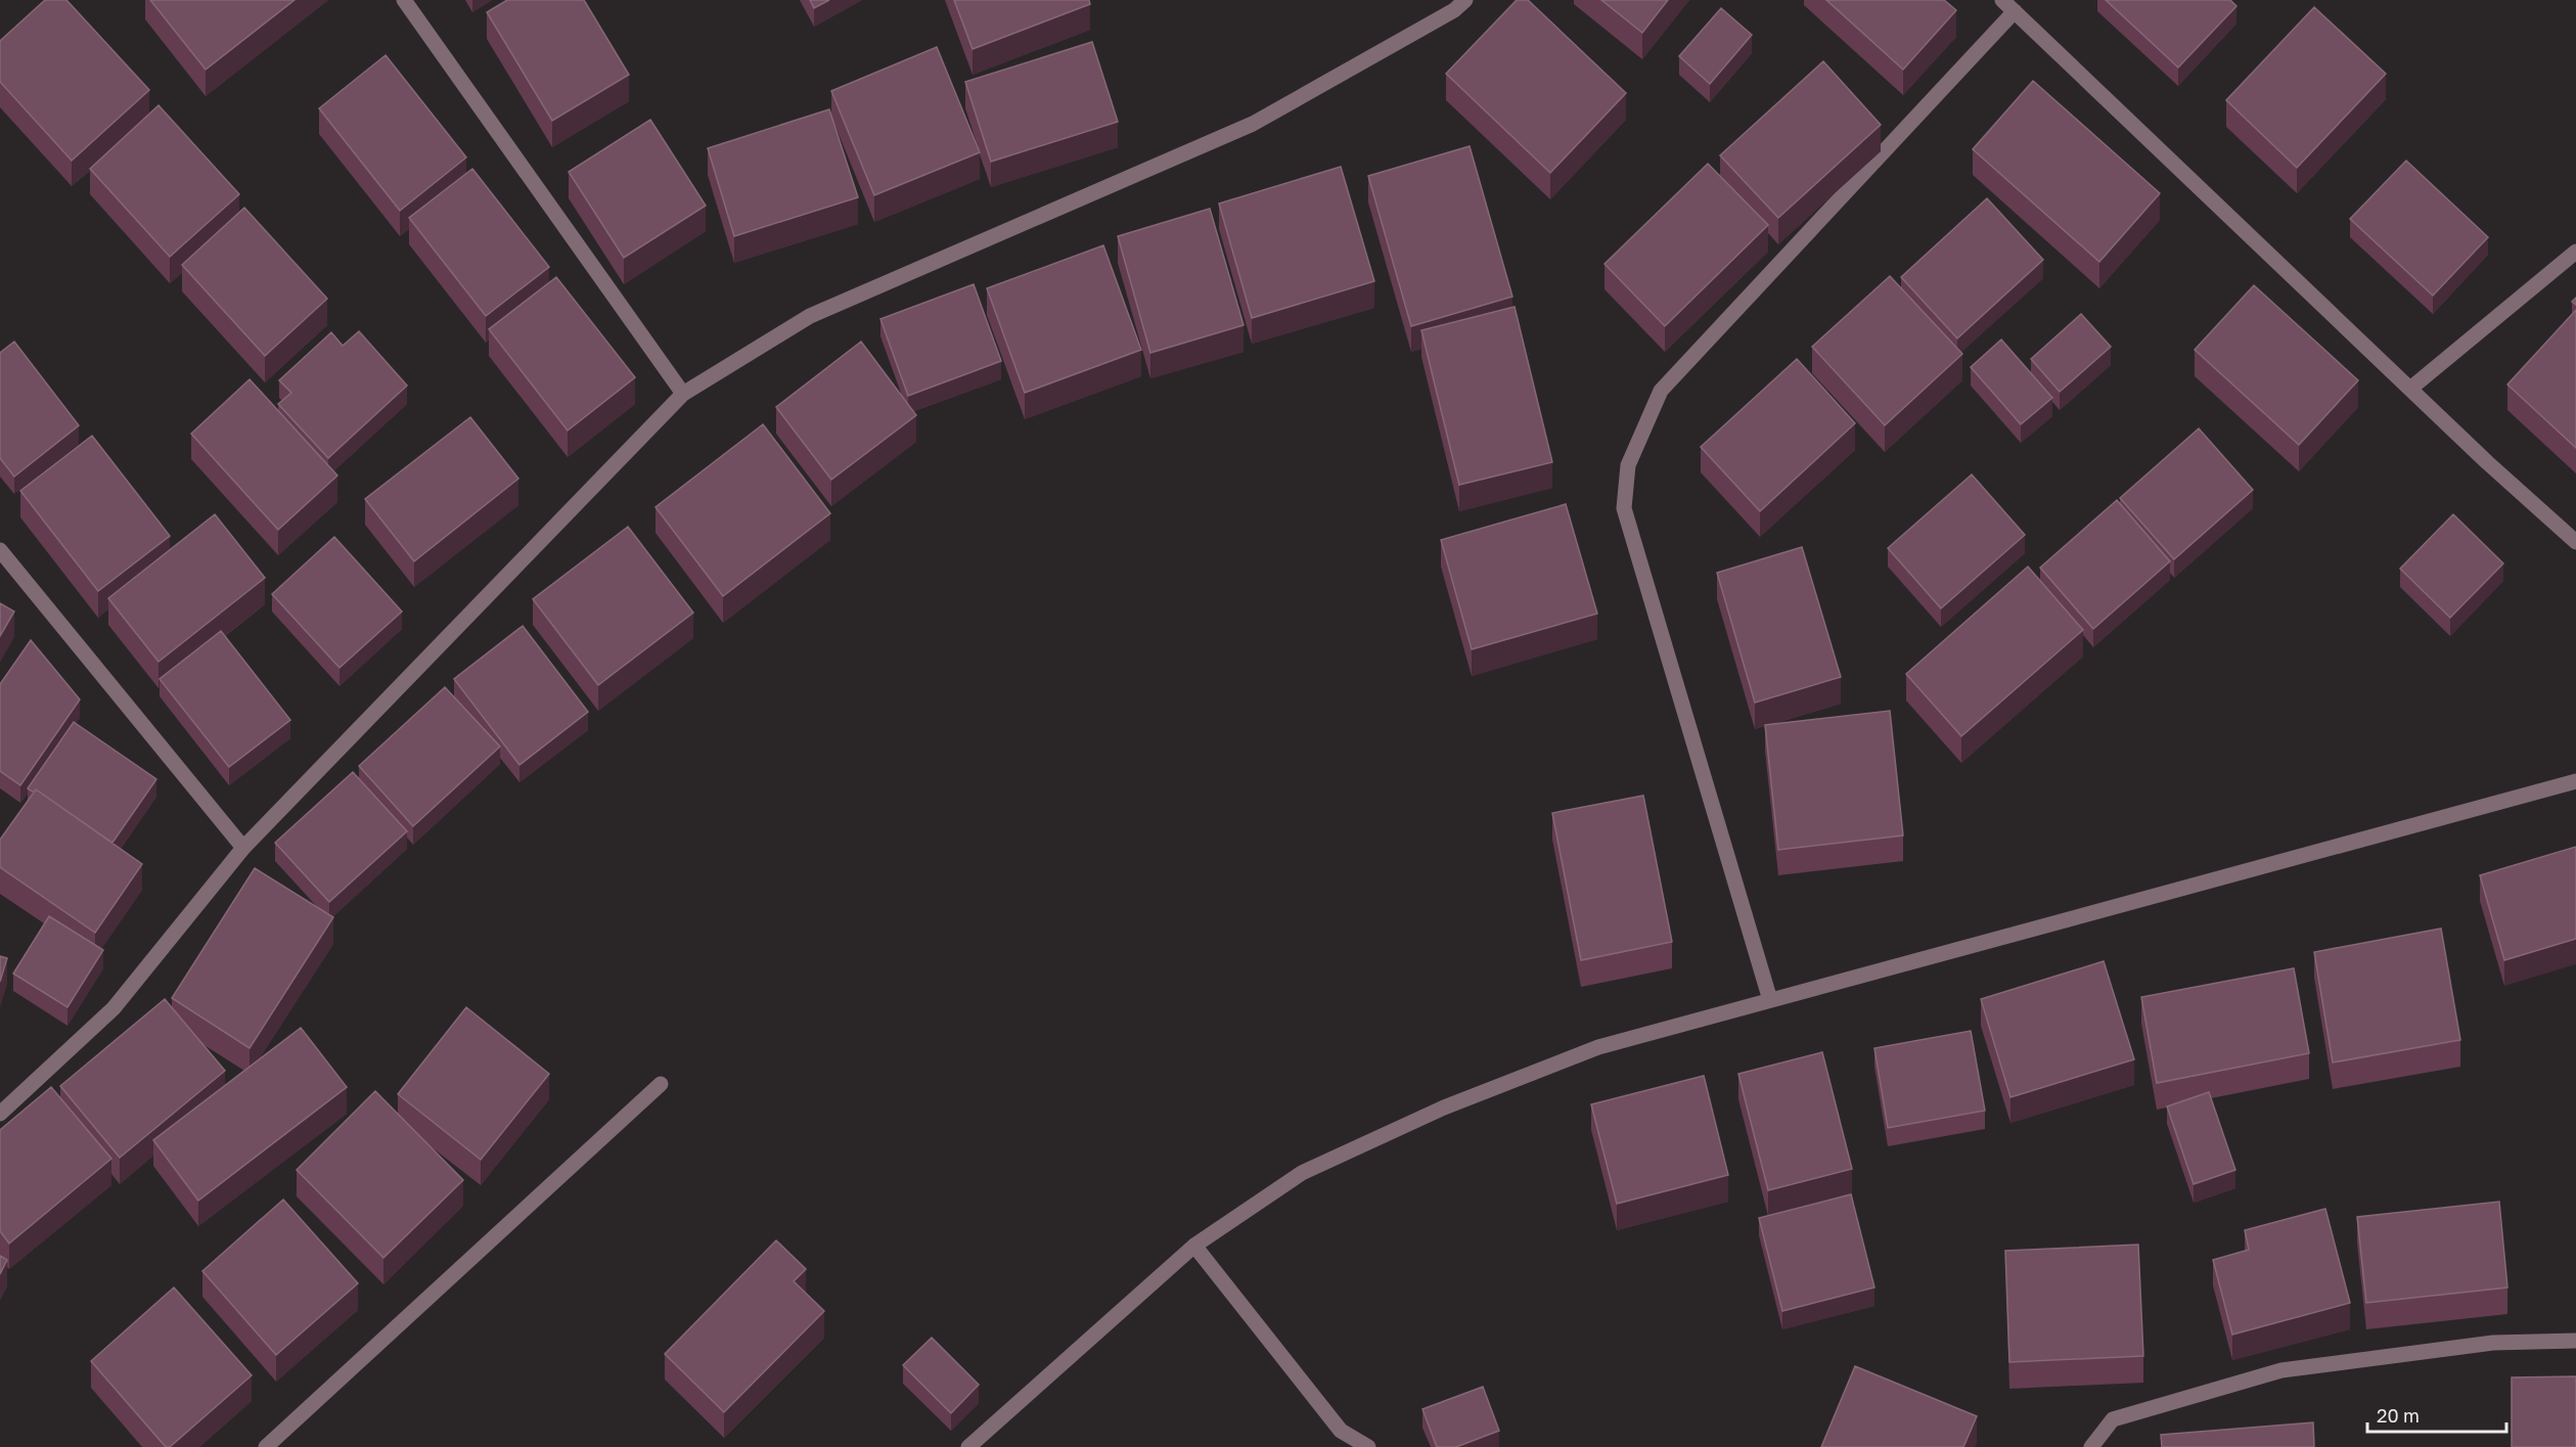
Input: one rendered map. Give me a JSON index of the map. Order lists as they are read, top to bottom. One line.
{"scale_bar":"20 m"}
